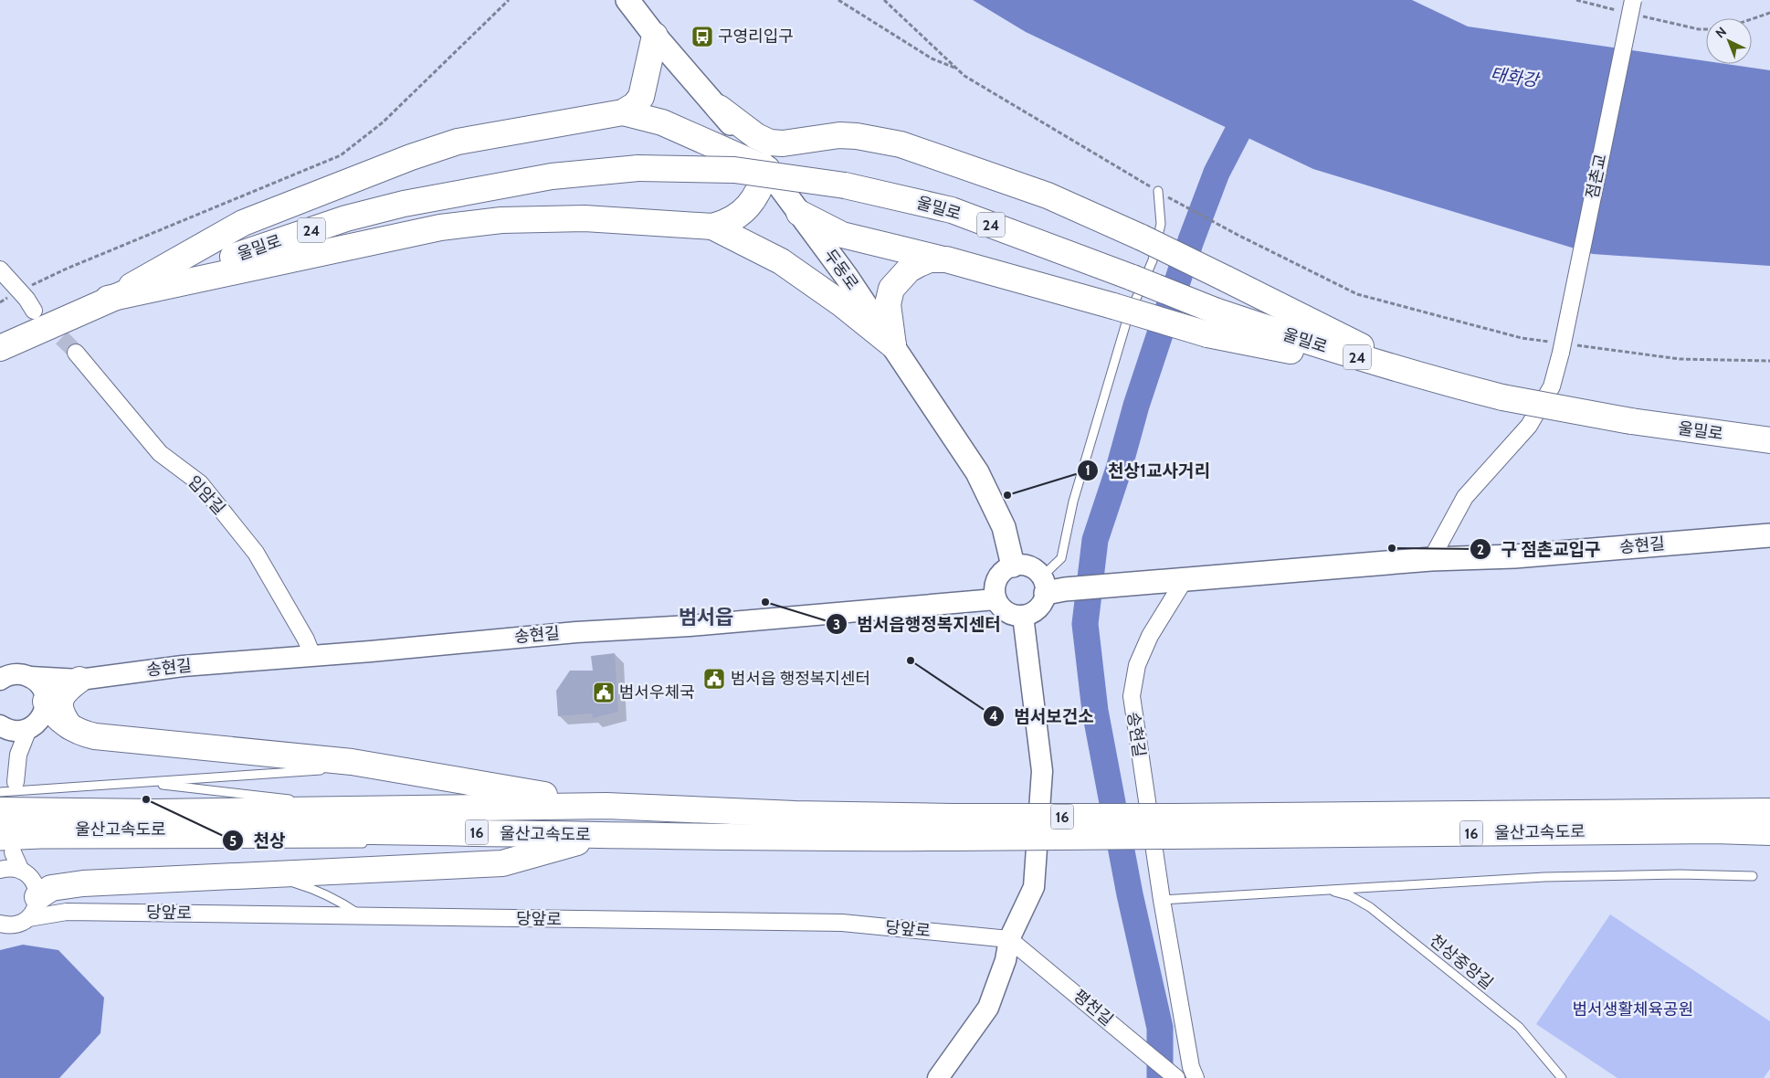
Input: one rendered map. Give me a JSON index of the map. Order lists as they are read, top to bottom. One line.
{"streets":{"main road":["울밀로","24","두동로","송현길","16","울산고속도로"],"street":["점촌교","입암길","당앞로","평천길"],"lane":["천상중앙길"]},"crossings":[["점촌교","송현길"],["두동로","송현길"],["입암길","송현길"],["16","울산고속도로"],["당앞로","평천길"]],"districts":["범서읍"],"water":["태화강"],"parks":["범서생활체육공원"],"places":{"bus stop":["구영리입구"],"other":["천상1교사거리","구 점촌교입구","범서읍행정복지센터","범서보건소","천상"],"public building":["범서읍 행정복지센터","범서우체국"]},"north":"top left"}
